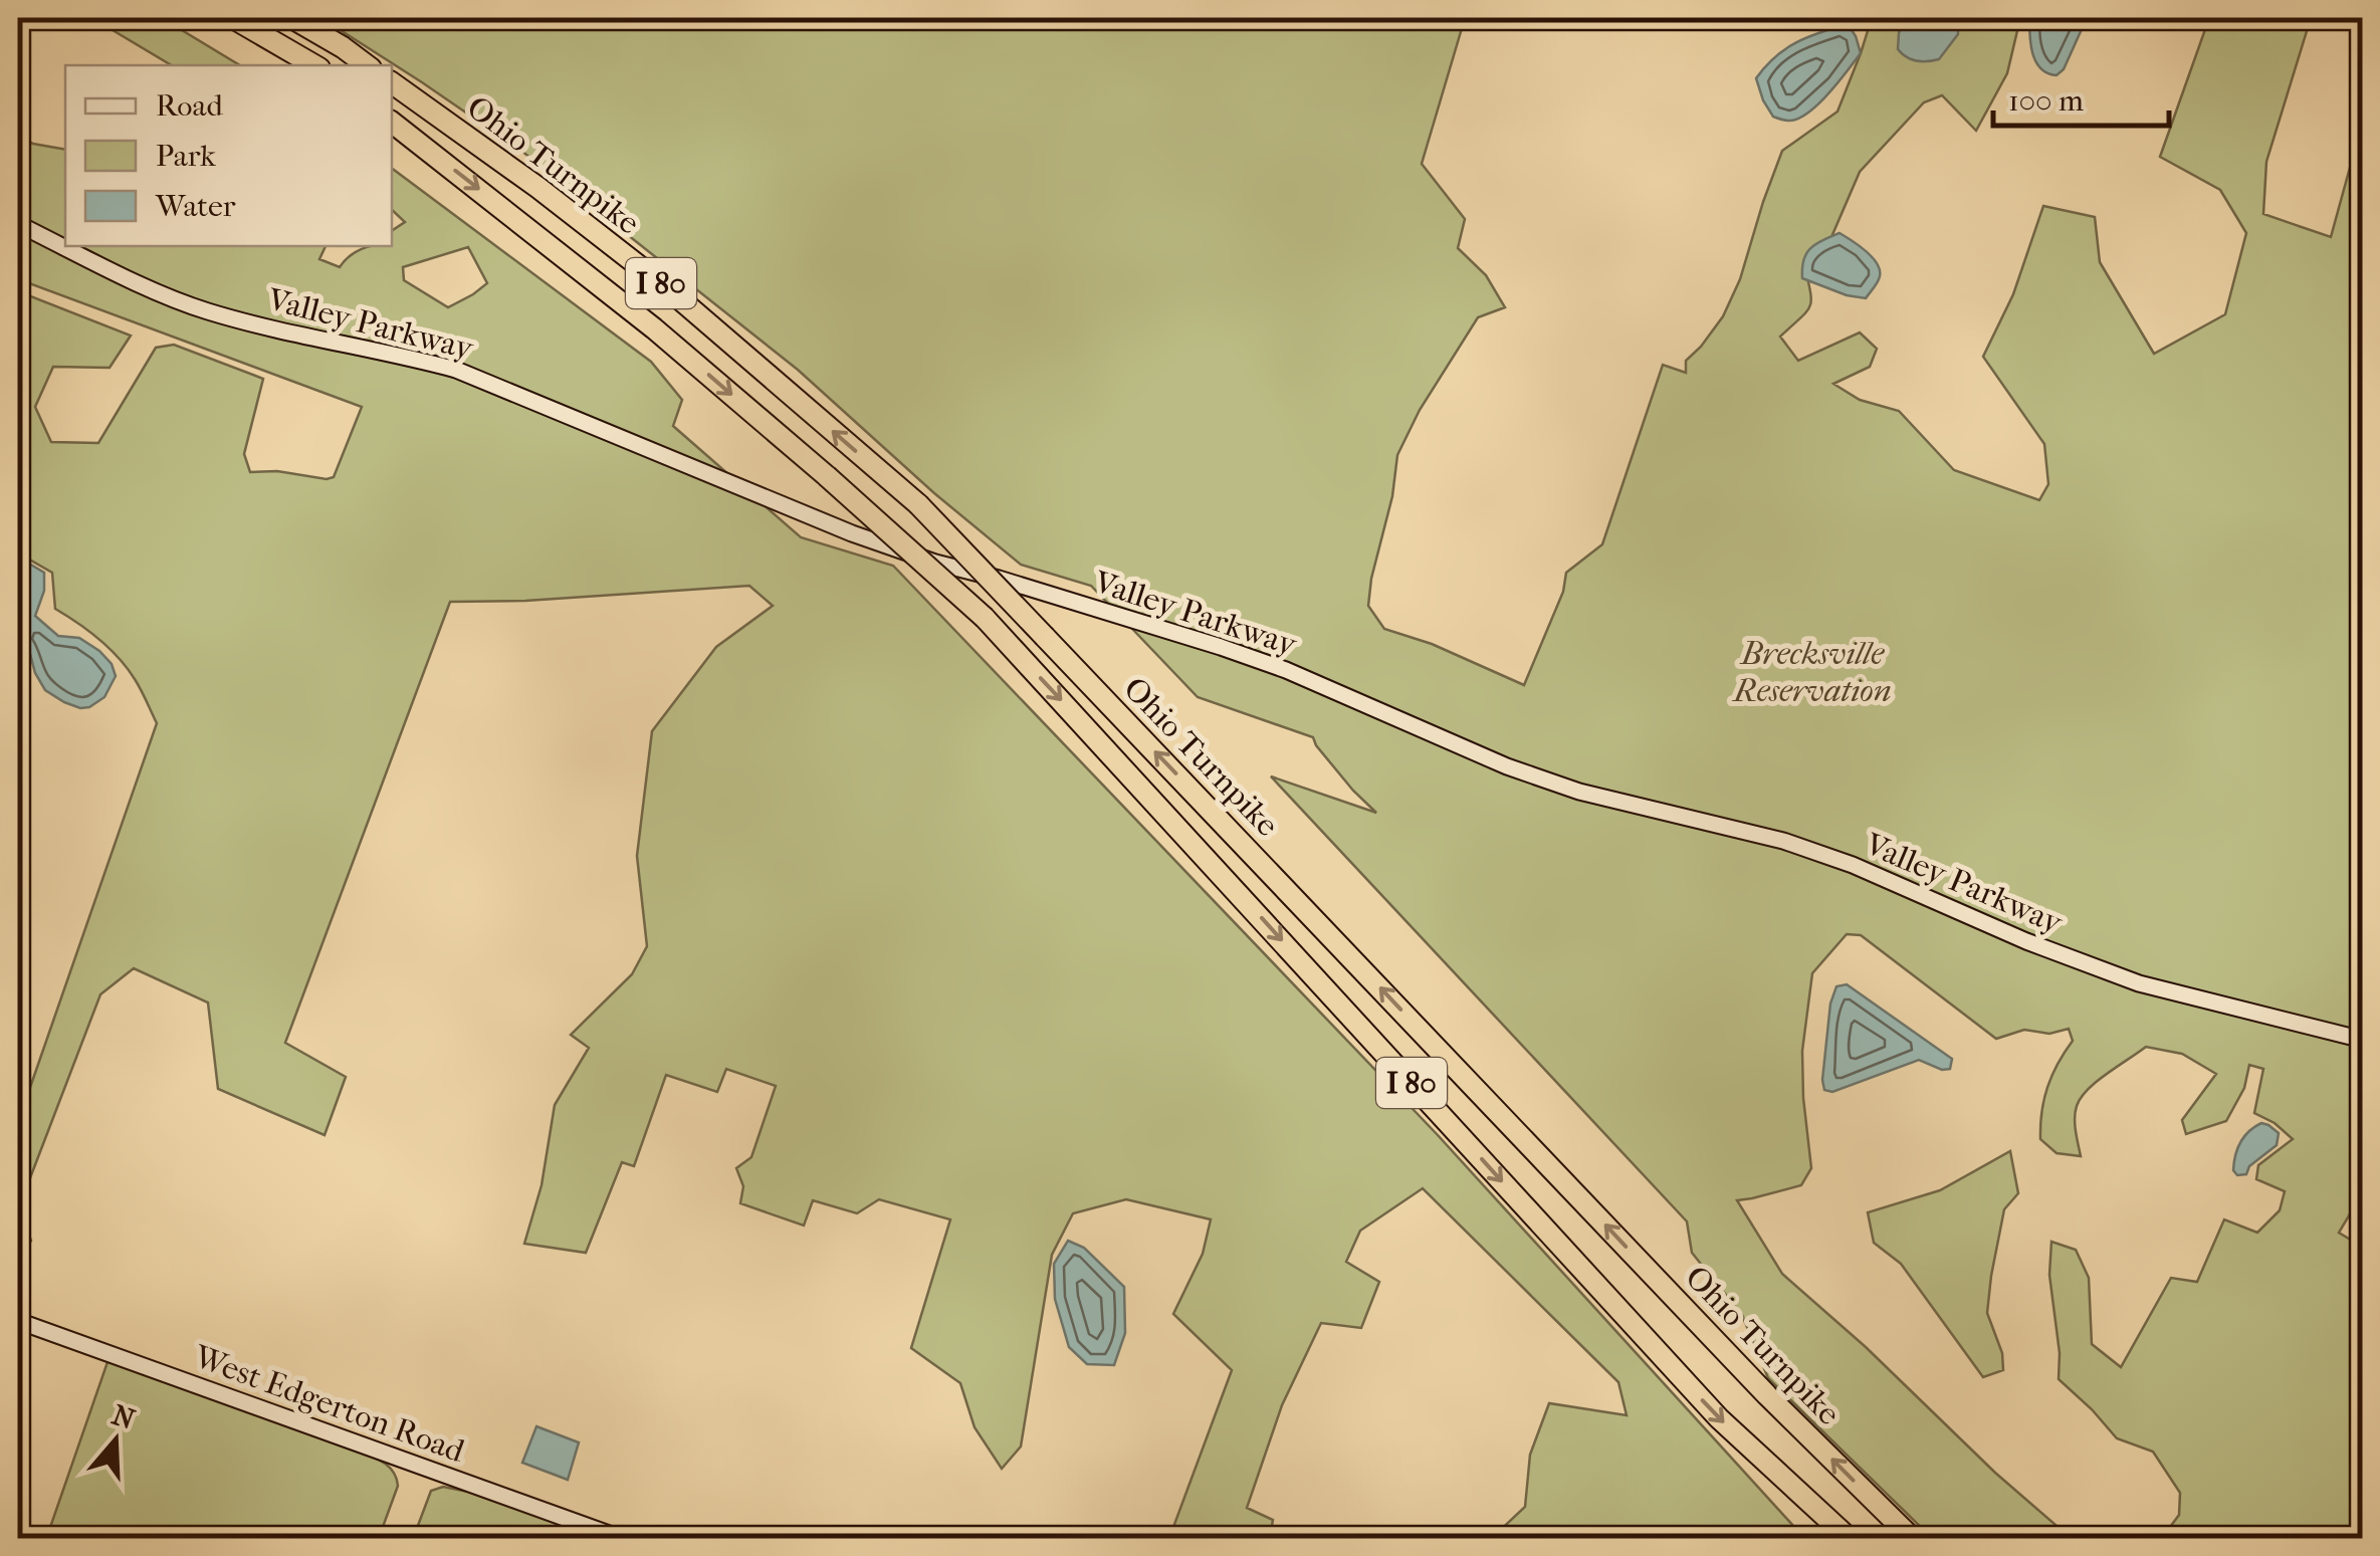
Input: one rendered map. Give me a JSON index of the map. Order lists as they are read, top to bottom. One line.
{"streets":{"highway":["Ohio Turnpike","I 80"],"street":["Valley Parkway","West Edgerton Road"]},"parks":["Brecksville Reservation"],"legend":["Road","Park","Water"],"scale_bar":"100 m","north":"top"}
